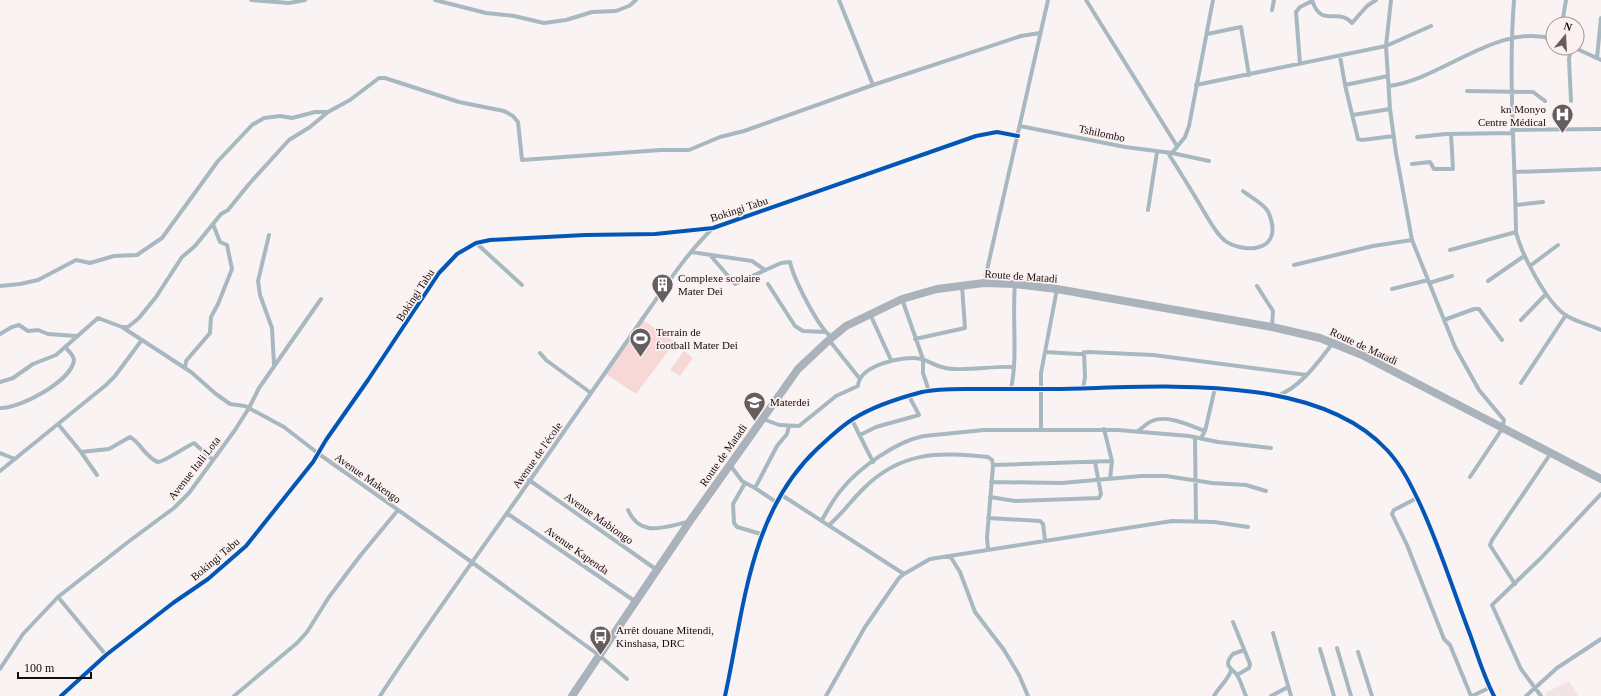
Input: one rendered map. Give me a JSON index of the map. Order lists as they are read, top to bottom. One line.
{"streets":{"highway":["Route de Matadi"],"street":["Tshilombo","Bokingi Tabu","Avenue de l'école","Avenue Itali Lota","Avenue Makengo","Avenue Mabiongo","Avenue Kapenda"]},"crossings":[["Bokingi Tabu","Avenue de l'école"],["Bokingi Tabu","Avenue Makengo"],["Route de Matadi","Avenue Makengo"],["Route de Matadi","Avenue Mabiongo"],["Route de Matadi","Avenue Kapenda"],["Avenue de l'école","Avenue Makengo"],["Avenue de l'école","Avenue Mabiongo"],["Avenue de l'école","Avenue Kapenda"],["Avenue Itali Lota","Avenue Makengo"]],"places":{"hospital":["kn Monyo Centre Médical"],"building":["Complexe scolaire Mater Dei"],"sports":["Terrain de football Mater Dei"],"school or university":["Materdei"],"bus stop":["Arrêt douane Mitendi, Kinshasa, DRC"]},"scale_bar":"100 m","north":"top"}
